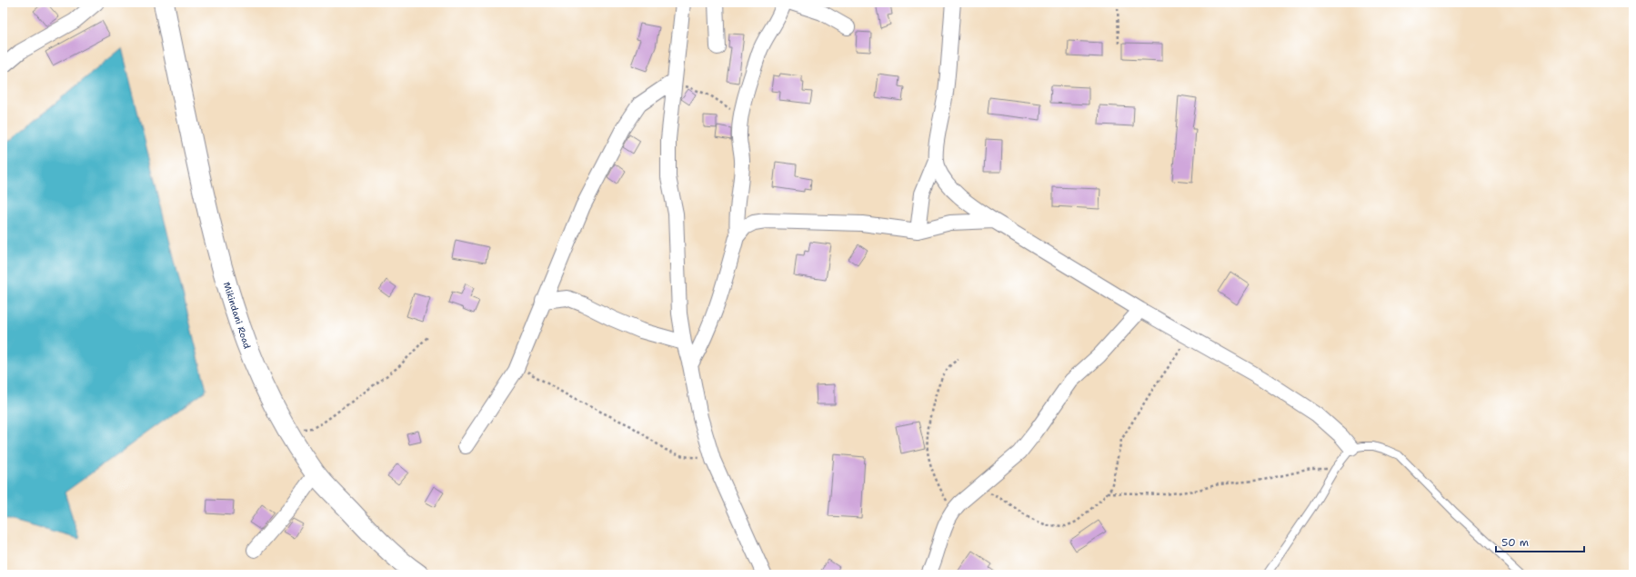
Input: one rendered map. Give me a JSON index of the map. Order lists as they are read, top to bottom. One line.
{"streets":{"highway":["Mikindani Road"]},"scale_bar":"50 m"}
